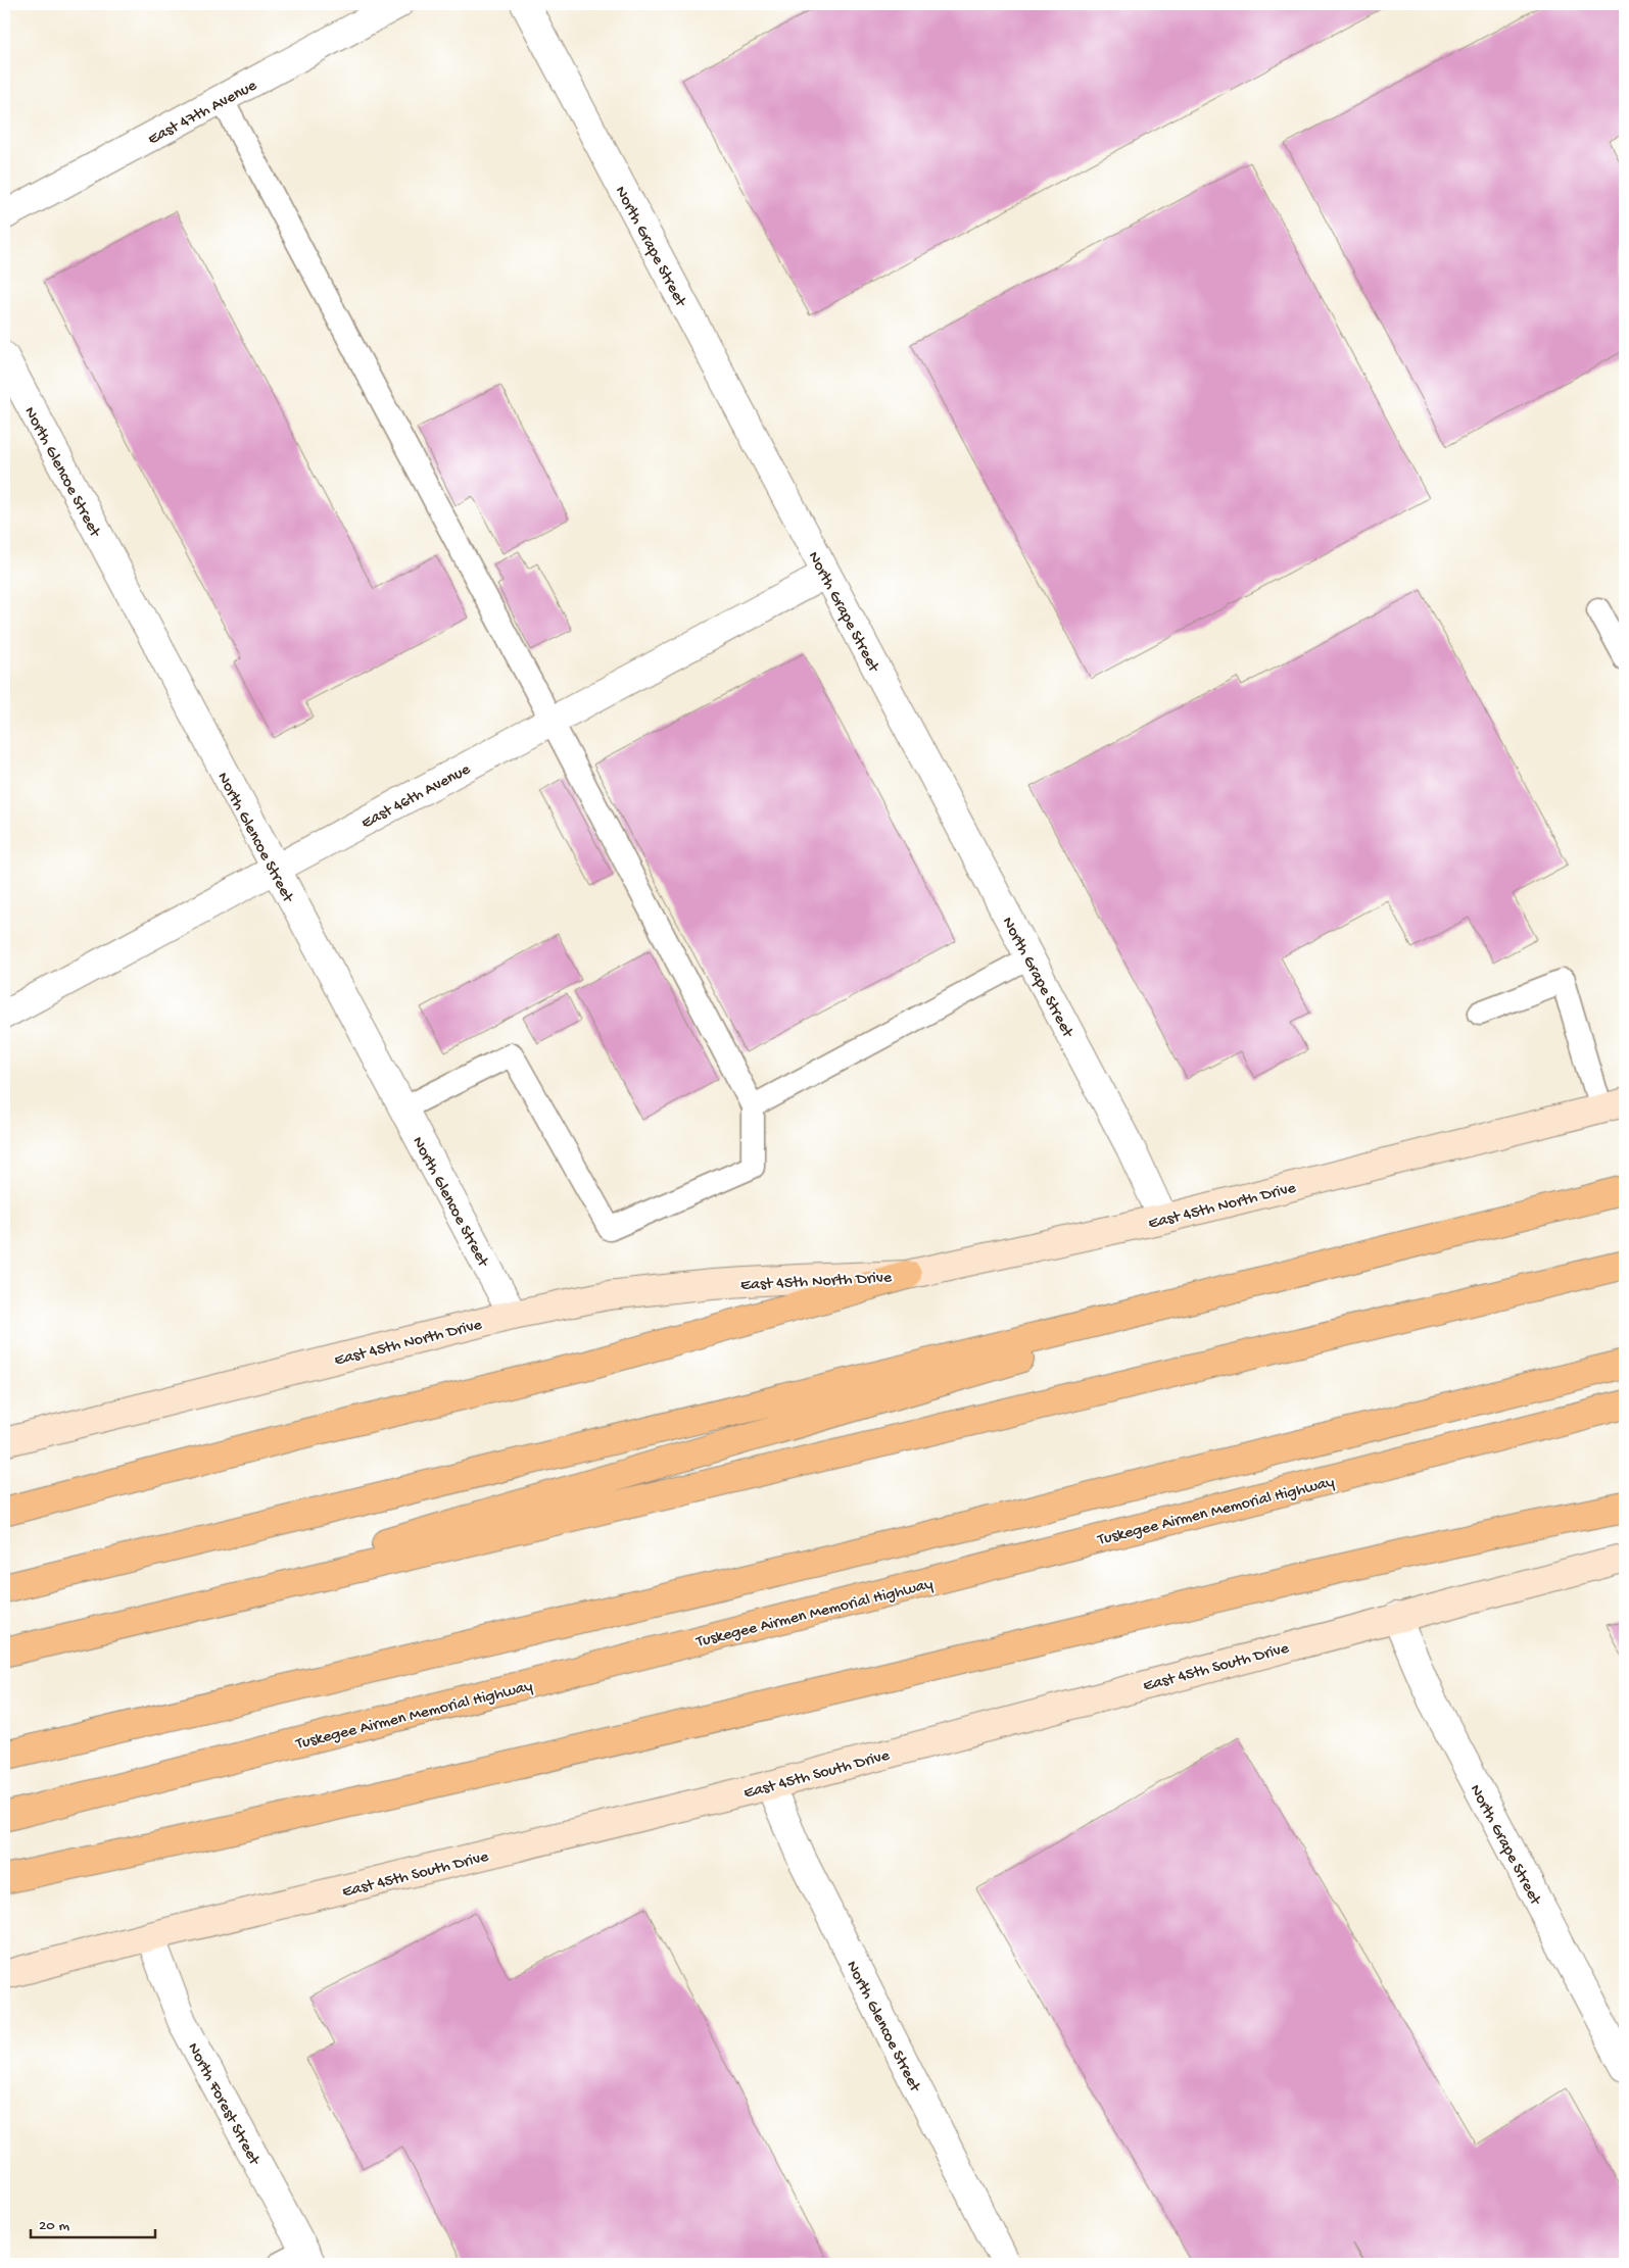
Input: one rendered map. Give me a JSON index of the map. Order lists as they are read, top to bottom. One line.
{"streets":{"highway":["Tuskegee Airmen Memorial Highway"],"main road":["East 45th North Drive","East 45th South Drive"],"street":["East 47th Avenue","North Grape Street","North Glencoe Street","East 46th Avenue","North Forest Street"]},"crossings":[["North Grape Street","East 46th Avenue"],["North Grape Street","East 45th North Drive"],["North Grape Street","East 45th South Drive"],["North Glencoe Street","East 46th Avenue"],["North Glencoe Street","East 45th North Drive"],["North Glencoe Street","East 45th South Drive"],["East 45th South Drive","North Forest Street"]],"scale_bar":"20 m"}
